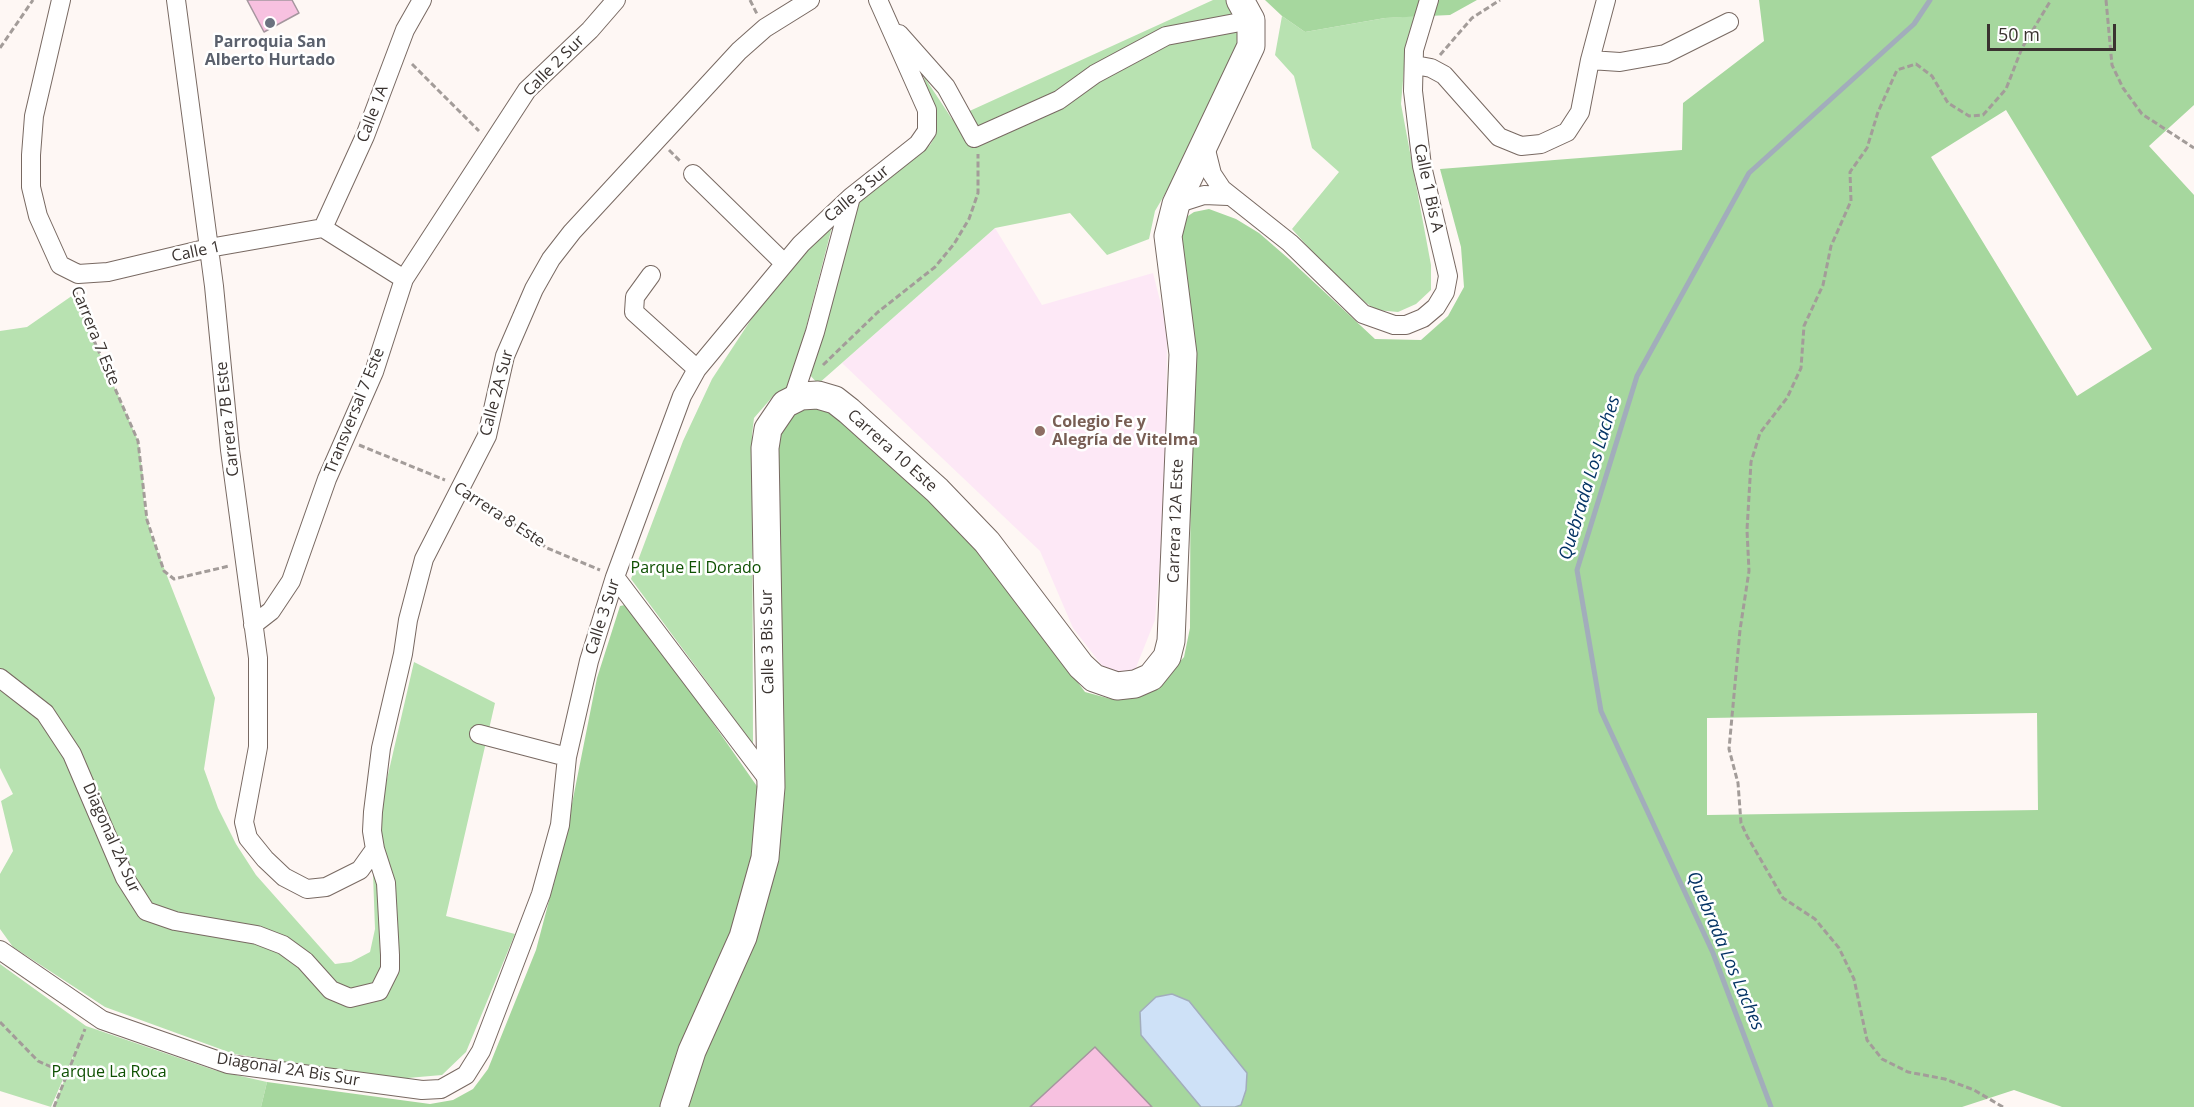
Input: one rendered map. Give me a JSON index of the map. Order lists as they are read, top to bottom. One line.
{"streets":{"street":["Calle 2 Sur","Calle 1A","Calle 1 Bis A","Calle 3 Sur","Calle 1","Carrera 7 Este","Calle 2A Sur","Transversal 7 Este","Carrera 7B Este","Carrera 10 Este","Carrera 12A Este","Calle 3 Bis Sur","Diagonal 2A Sur","Diagonal 2A Bis Sur"],"path":["Carrera 8 Este"]},"crossings":[["Calle 2 Sur","Transversal 7 Este"],["Calle 1A","Calle 1"],["Calle 3 Sur","Carrera 8 Este"],["Calle 3 Sur","Diagonal 2A Bis Sur"],["Calle 1","Carrera 7 Este"],["Calle 1","Carrera 7B Este"],["Carrera 7 Este","Carrera 7B Este"],["Calle 2A Sur","Carrera 7B Este"],["Calle 2A Sur","Carrera 8 Este"],["Calle 2A Sur","Diagonal 2A Sur"],["Transversal 7 Este","Carrera 7B Este"],["Transversal 7 Este","Carrera 8 Este"],["Carrera 7B Este","Diagonal 2A Sur"],["Carrera 10 Este","Carrera 12A Este"],["Carrera 10 Este","Calle 3 Bis Sur"]],"water":["Quebrada Los Laches"],"parks":["Parque El Dorado","Parque La Roca"],"places":["Parroquia San Alberto Hurtado","Colegio Fe y Alegría de Vitelma"],"scale_bar":"50 m"}
